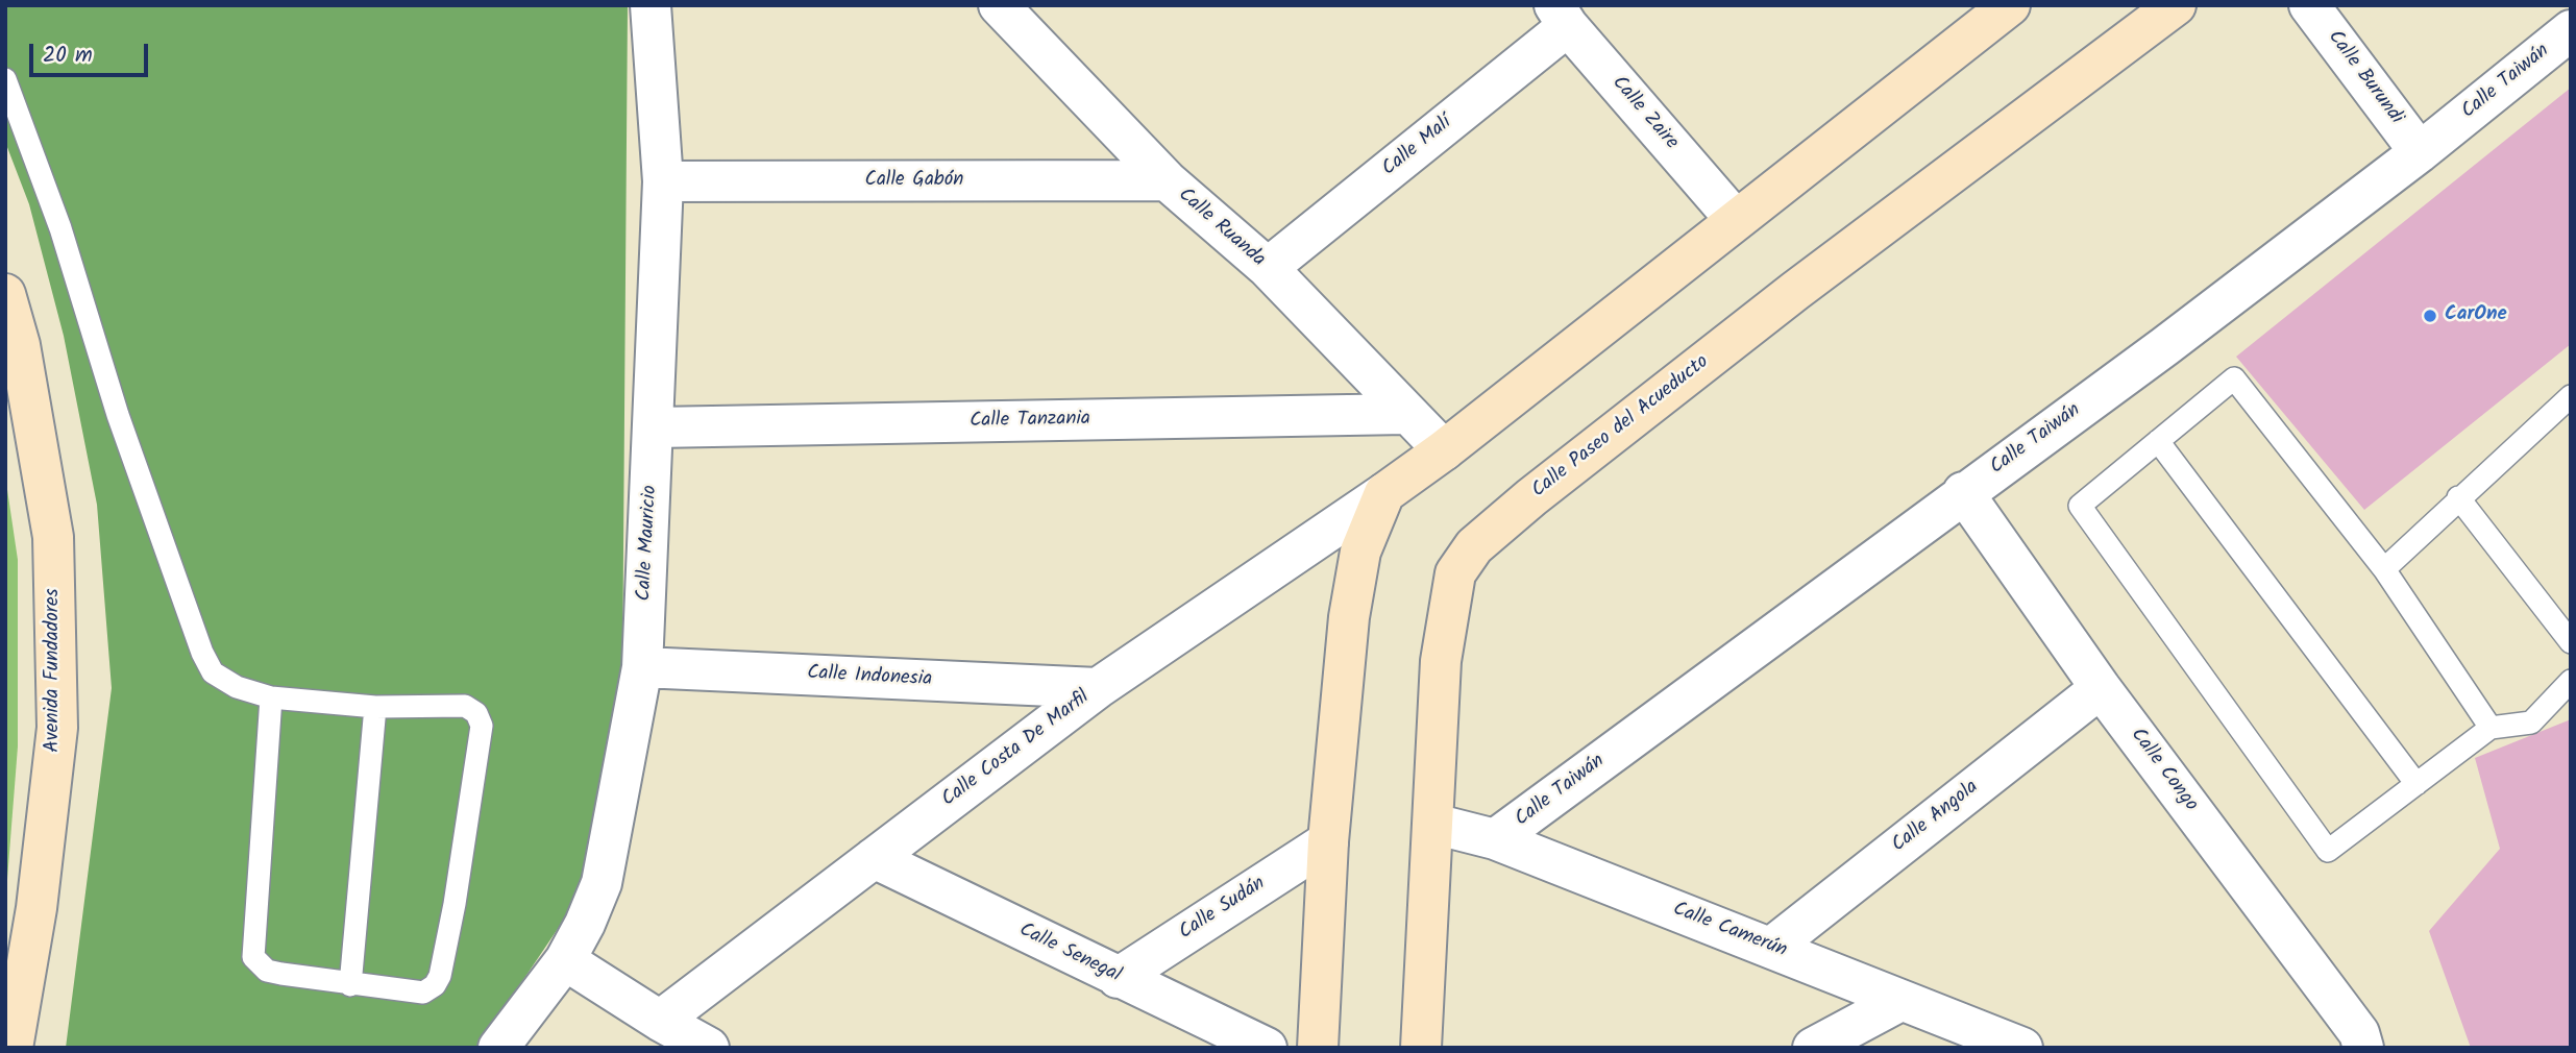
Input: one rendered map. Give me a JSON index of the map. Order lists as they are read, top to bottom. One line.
{"streets":{"street":["Calle Burundi","Calle Taiwán","Calle Zaire","Calle Malí","Calle Gabón","Calle Ruanda","Calle Tanzania","Calle Paseo del Acueducto","Calle Mauricio","Avenida Fundadores","Calle Indonesia","Calle Costa De Marfil","Calle Congo","Calle Angola","Calle Sudán","Calle Camerún","Calle Senegal"]},"crossings":[["Calle Burundi","Calle Taiwán"],["Calle Taiwán","Calle Congo"],["Calle Taiwán","Calle Camerún"],["Calle Zaire","Calle Malí"],["Calle Malí","Calle Ruanda"],["Calle Gabón","Calle Ruanda"],["Calle Gabón","Calle Mauricio"],["Calle Ruanda","Calle Tanzania"],["Calle Tanzania","Calle Mauricio"],["Calle Paseo del Acueducto","Calle Camerún"],["Calle Mauricio","Calle Indonesia"],["Calle Indonesia","Calle Costa De Marfil"],["Calle Costa De Marfil","Calle Senegal"],["Calle Congo","Calle Angola"],["Calle Angola","Calle Camerún"],["Calle Sudán","Calle Senegal"]],"places":["CarOne"],"scale_bar":"20 m"}
